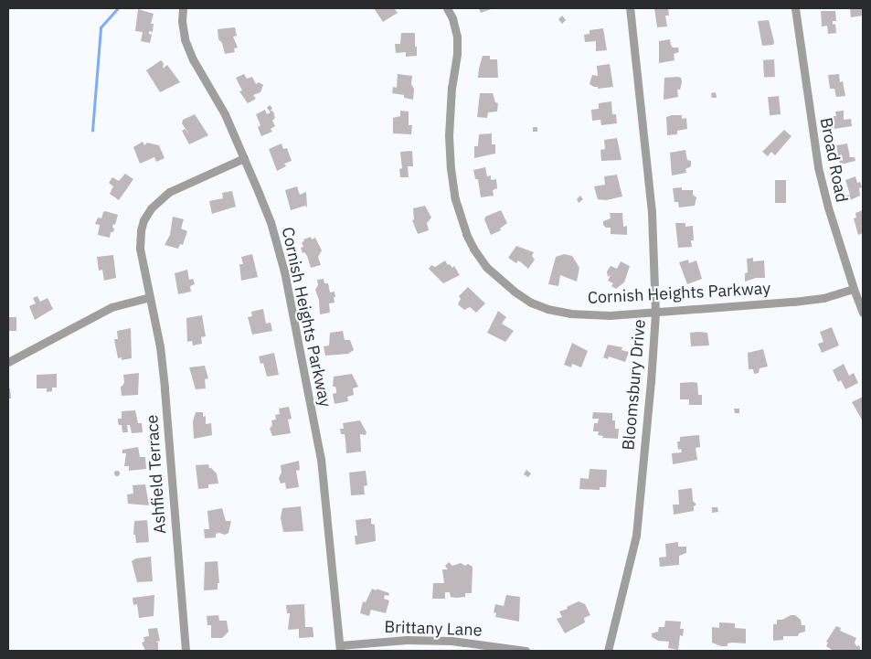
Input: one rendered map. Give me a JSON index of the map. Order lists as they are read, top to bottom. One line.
{"streets":{"street":["Broad Road","Cornish Heights Parkway","Bloomsbury Drive","Ashfield Terrace","Brittany Lane"]},"crossings":[["Broad Road","Cornish Heights Parkway"],["Cornish Heights Parkway","Bloomsbury Drive"],["Cornish Heights Parkway","Ashfield Terrace"],["Cornish Heights Parkway","Brittany Lane"]]}
